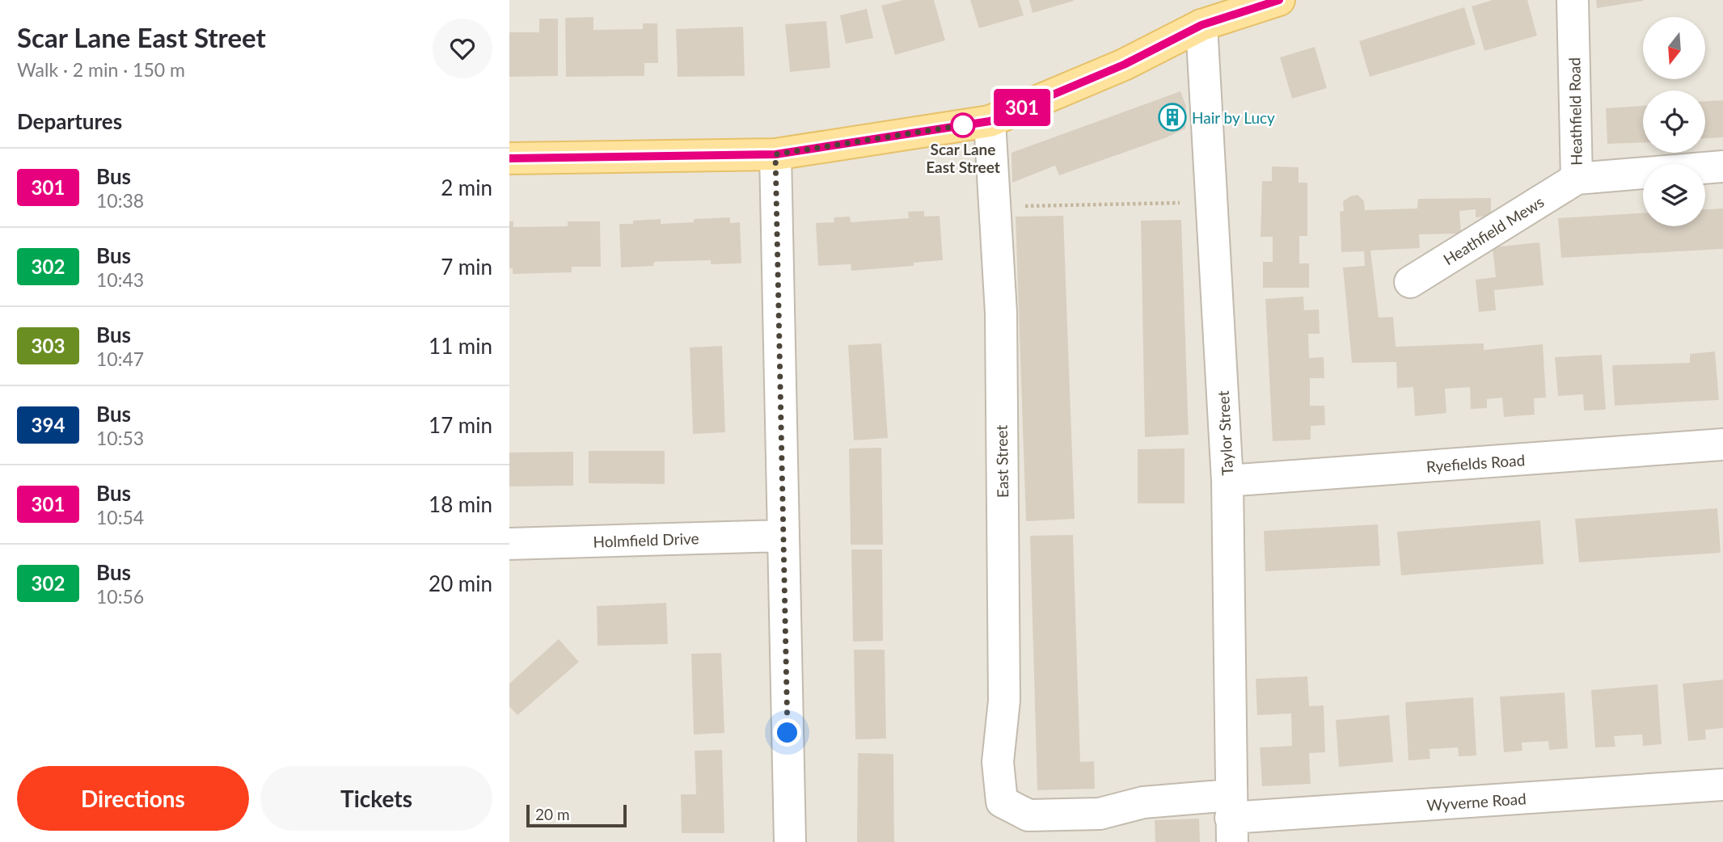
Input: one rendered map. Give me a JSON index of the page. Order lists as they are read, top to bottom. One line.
{"streets":{"street":["Heathfield Road","Heathfield Mews","Taylor Street","East Street","Ryefields Road","Holmfield Drive","Wyverne Road"]},"crossings":[["Heathfield Road","Heathfield Mews"],["Taylor Street","Ryefields Road"],["Taylor Street","Wyverne Road"],["East Street","Wyverne Road"]],"places":{"building":["Hair by Lucy"],"other":["Scar Lane East Street"]},"lines":["bus line 301"],"scale_bar":"20 m","north":"bottom","page":{"heading":[["Scar Lane East Street","Walk · 2 min · 150 m"],"Departures"],"on_map":"301","list":[{"mark":"301","name":"Bus","note":"10:38","value":"2 min"},{"mark":"302","name":"Bus","note":"10:43","value":"7 min"},{"mark":"303","name":"Bus","note":"10:47","value":"11 min"},{"mark":"394","name":"Bus","note":"10:53","value":"17 min"},{"mark":"301","name":"Bus","note":"10:54","value":"18 min"},{"mark":"302","name":"Bus","note":"10:56","value":"20 min"}],"buttons":["Directions","Tickets"],"scale":"20 m"}}
